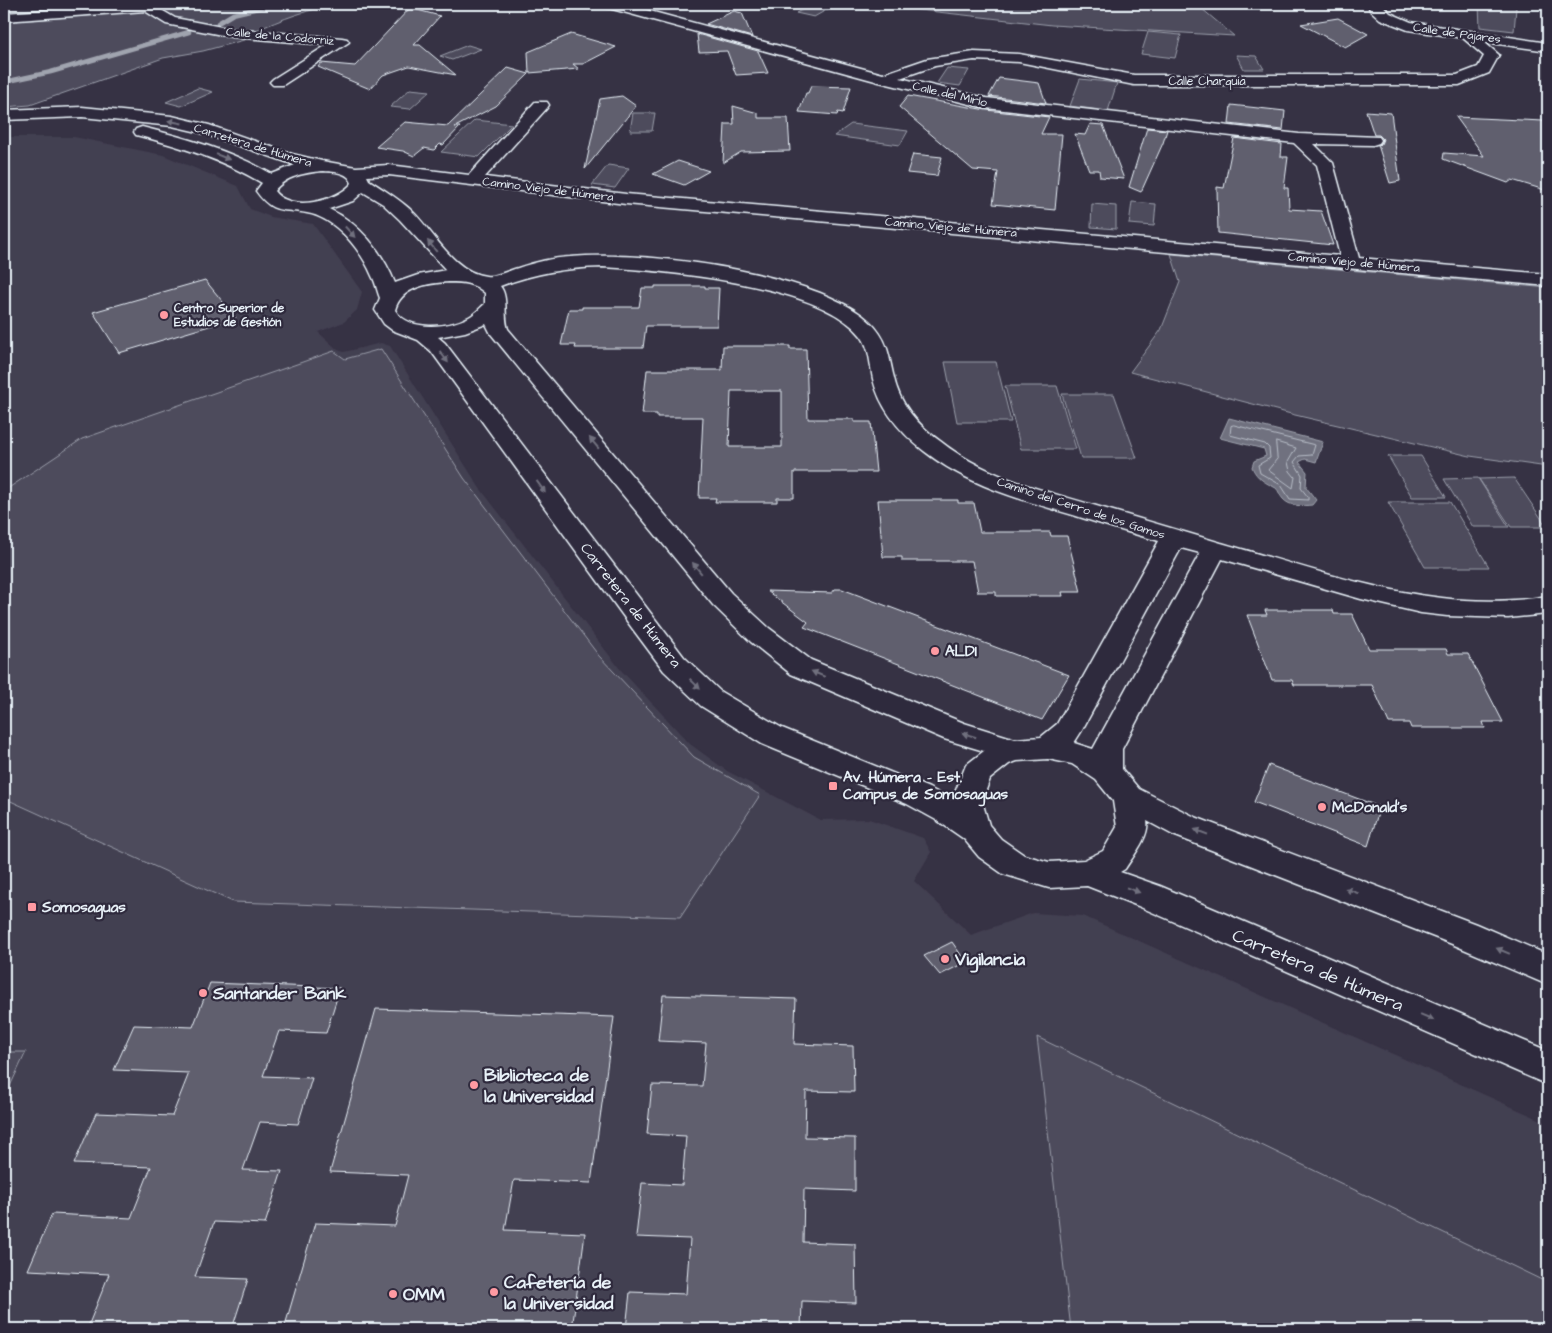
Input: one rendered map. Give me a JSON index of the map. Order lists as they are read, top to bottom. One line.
{"streets":{"street":["Calle de Pajares","Calle de la Codorniz","Calle Charquía","Calle del Mirlo","Carretera de Húmera","Camino Viejo de Húmera","Camino del Cerro de los Gamos"]},"crossings":[["Calle de Pajares","Calle Charquía"],["Calle Charquía","Calle del Mirlo"],["Carretera de Húmera","Camino del Cerro de los Gamos"]],"places":{"other":["Centro Superior de Estudios de Gestión","ALDI","McDonald's","Vigilancia","Santander Bank","Biblioteca de la Universidad","Cafetería de la Universidad","OMM"],"transit":["Av. Húmera - Est. Campus de Somosaguas","Somosaguas"]}}
